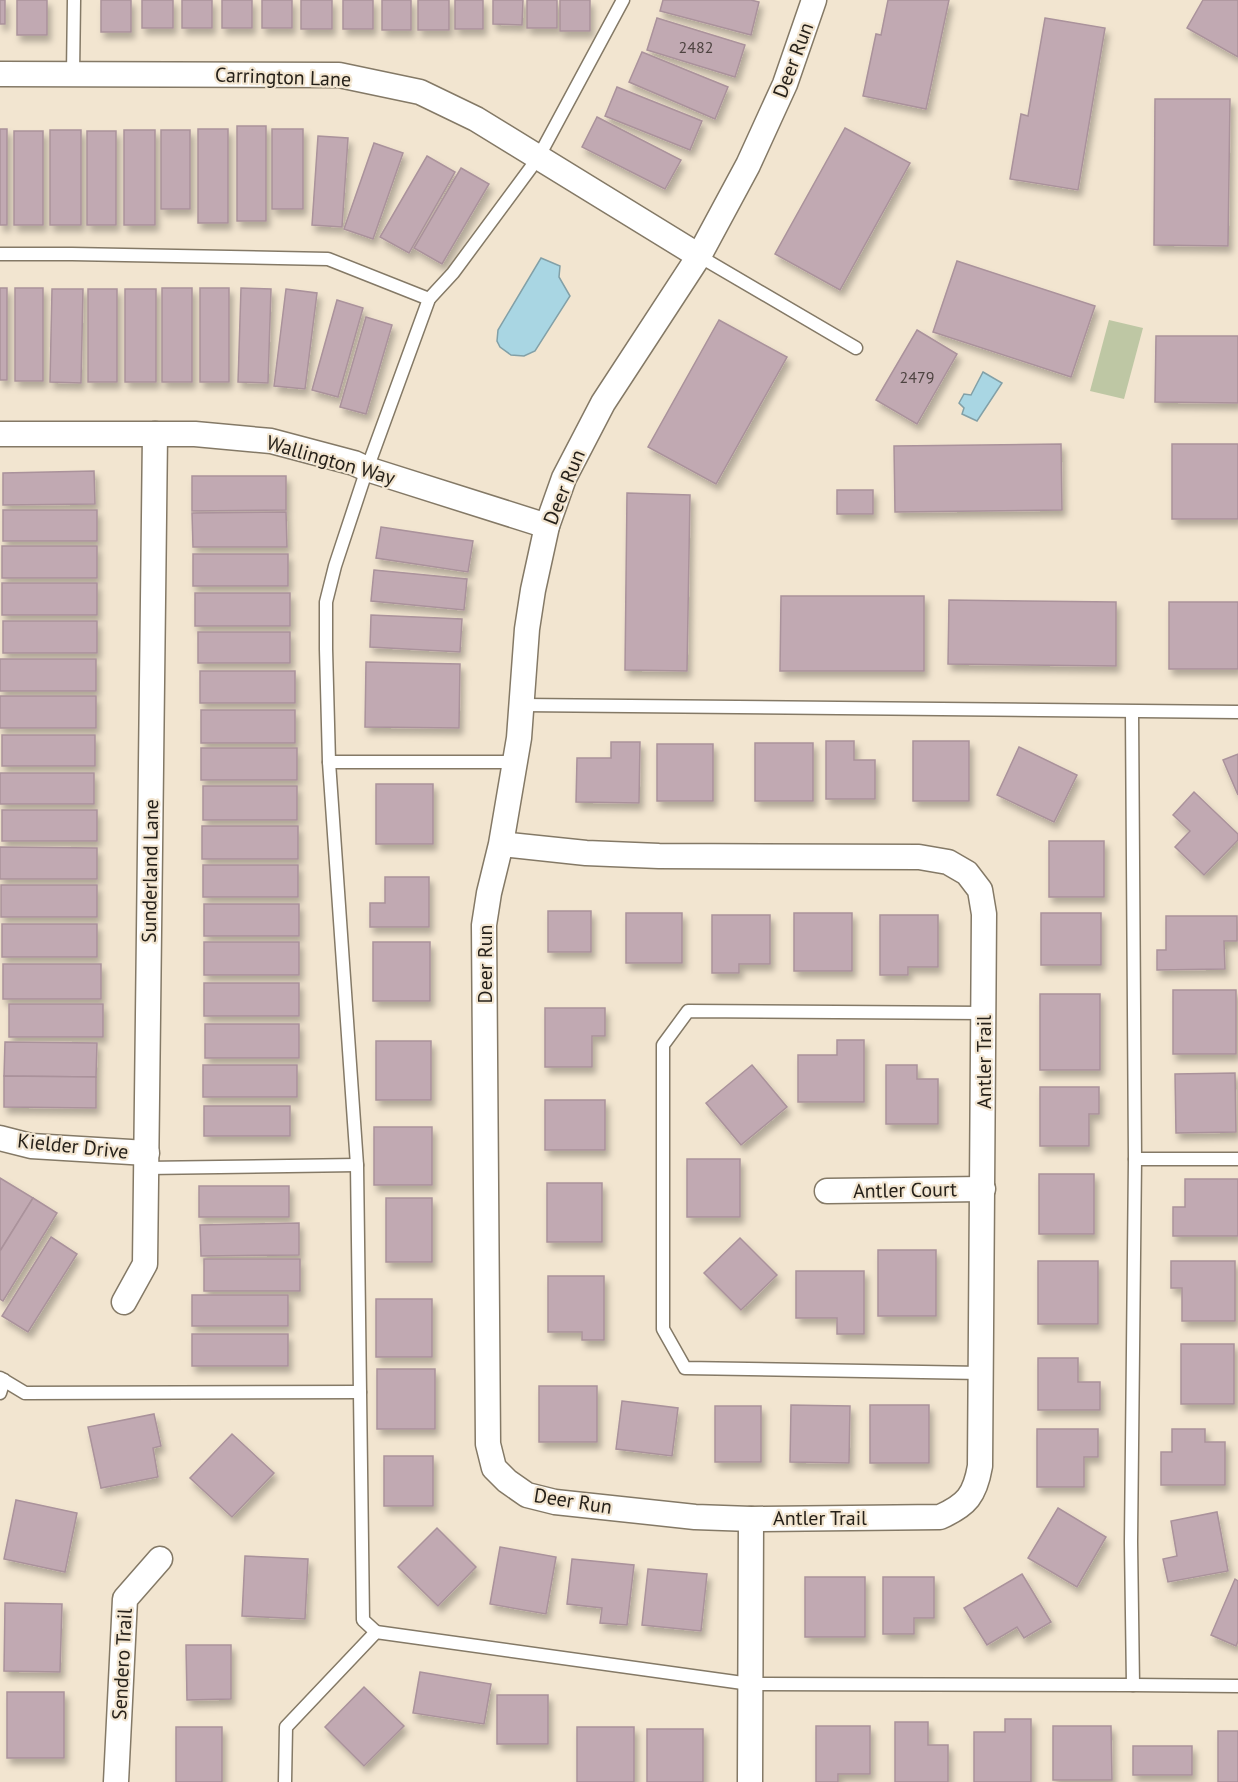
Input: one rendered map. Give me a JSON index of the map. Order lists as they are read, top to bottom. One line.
{"streets":{"street":["Deer Run","Carrington Lane","Wallington Way","Sunderland Lane","Antler Trail","Kielder Drive","Antler Court","Sendero Trail"]},"crossings":[["Deer Run","Carrington Lane"],["Deer Run","Wallington Way"],["Deer Run","Antler Trail"],["Wallington Way","Sunderland Lane"],["Sunderland Lane","Kielder Drive"],["Antler Trail","Antler Court"]],"house_numbers":["2482","2479"]}
